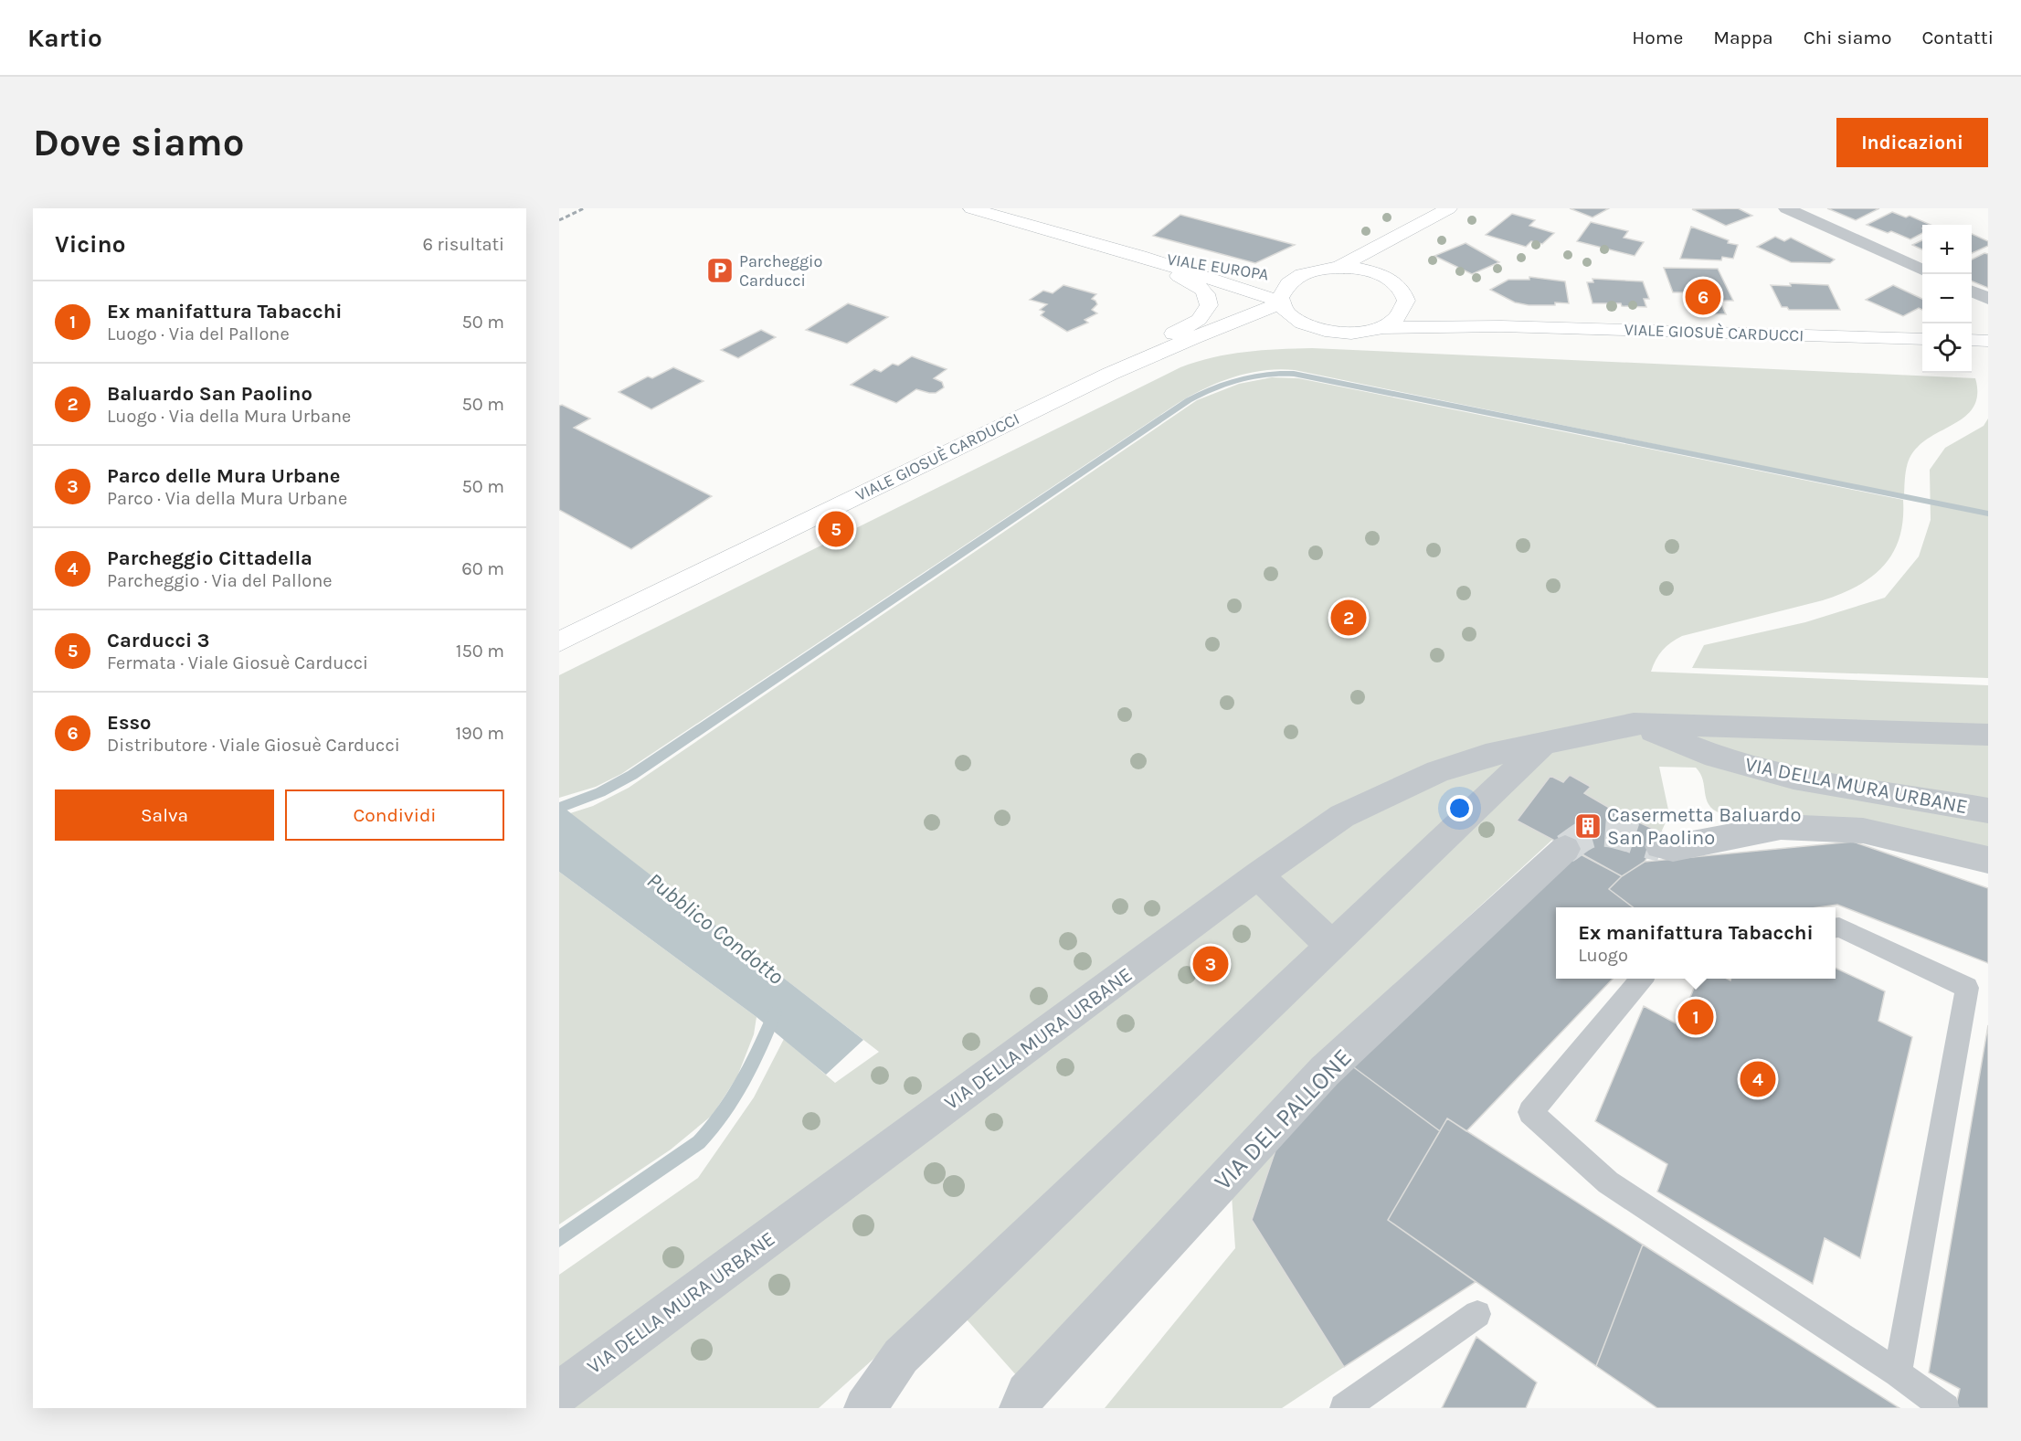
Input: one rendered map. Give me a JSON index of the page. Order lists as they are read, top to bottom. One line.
{"streets":{"main road":["VIALE EUROPA","VIALE GIOSUÈ CARDUCCI"],"street":["VIA DELLA MURA URBANE","VIA DEL PALLONE"]},"crossings":[["VIALE EUROPA","VIALE GIOSUÈ CARDUCCI"]],"water":["Pubblico Condotto"],"places":{"parking":["Parcheggio Carducci"],"building":["Casermetta Baluardo San Paolino"]},"page":{"header":"Kartio","nav":["Home","Mappa","Chi siamo","Contatti"],"buttons":["Indicazioni",["Salva","Condividi"]],"title":"Dove siamo","heading":["Vicino","6 risultati"],"map_buttons":["+","−"],"pins":["6","5","2","3","1","4"],"list":[{"mark":"1","name":"Ex manifattura Tabacchi","note":"Luogo · Via del Pallone","value":"50 m"},{"mark":"2","name":"Baluardo San Paolino","note":"Luogo · Via della Mura Urbane","value":"50 m"},{"mark":"3","name":"Parco delle Mura Urbane","note":"Parco · Via della Mura Urbane","value":"50 m"},{"mark":"4","name":"Parcheggio Cittadella","note":"Parcheggio · Via del Pallone","value":"60 m"},{"mark":"5","name":"Carducci 3","note":"Fermata · Viale Giosuè Carducci","value":"150 m"},{"mark":"6","name":"Esso","note":"Distributore · Viale Giosuè Carducci","value":"190 m"}],"popup":["Ex manifattura Tabacchi","Luogo"]}}
